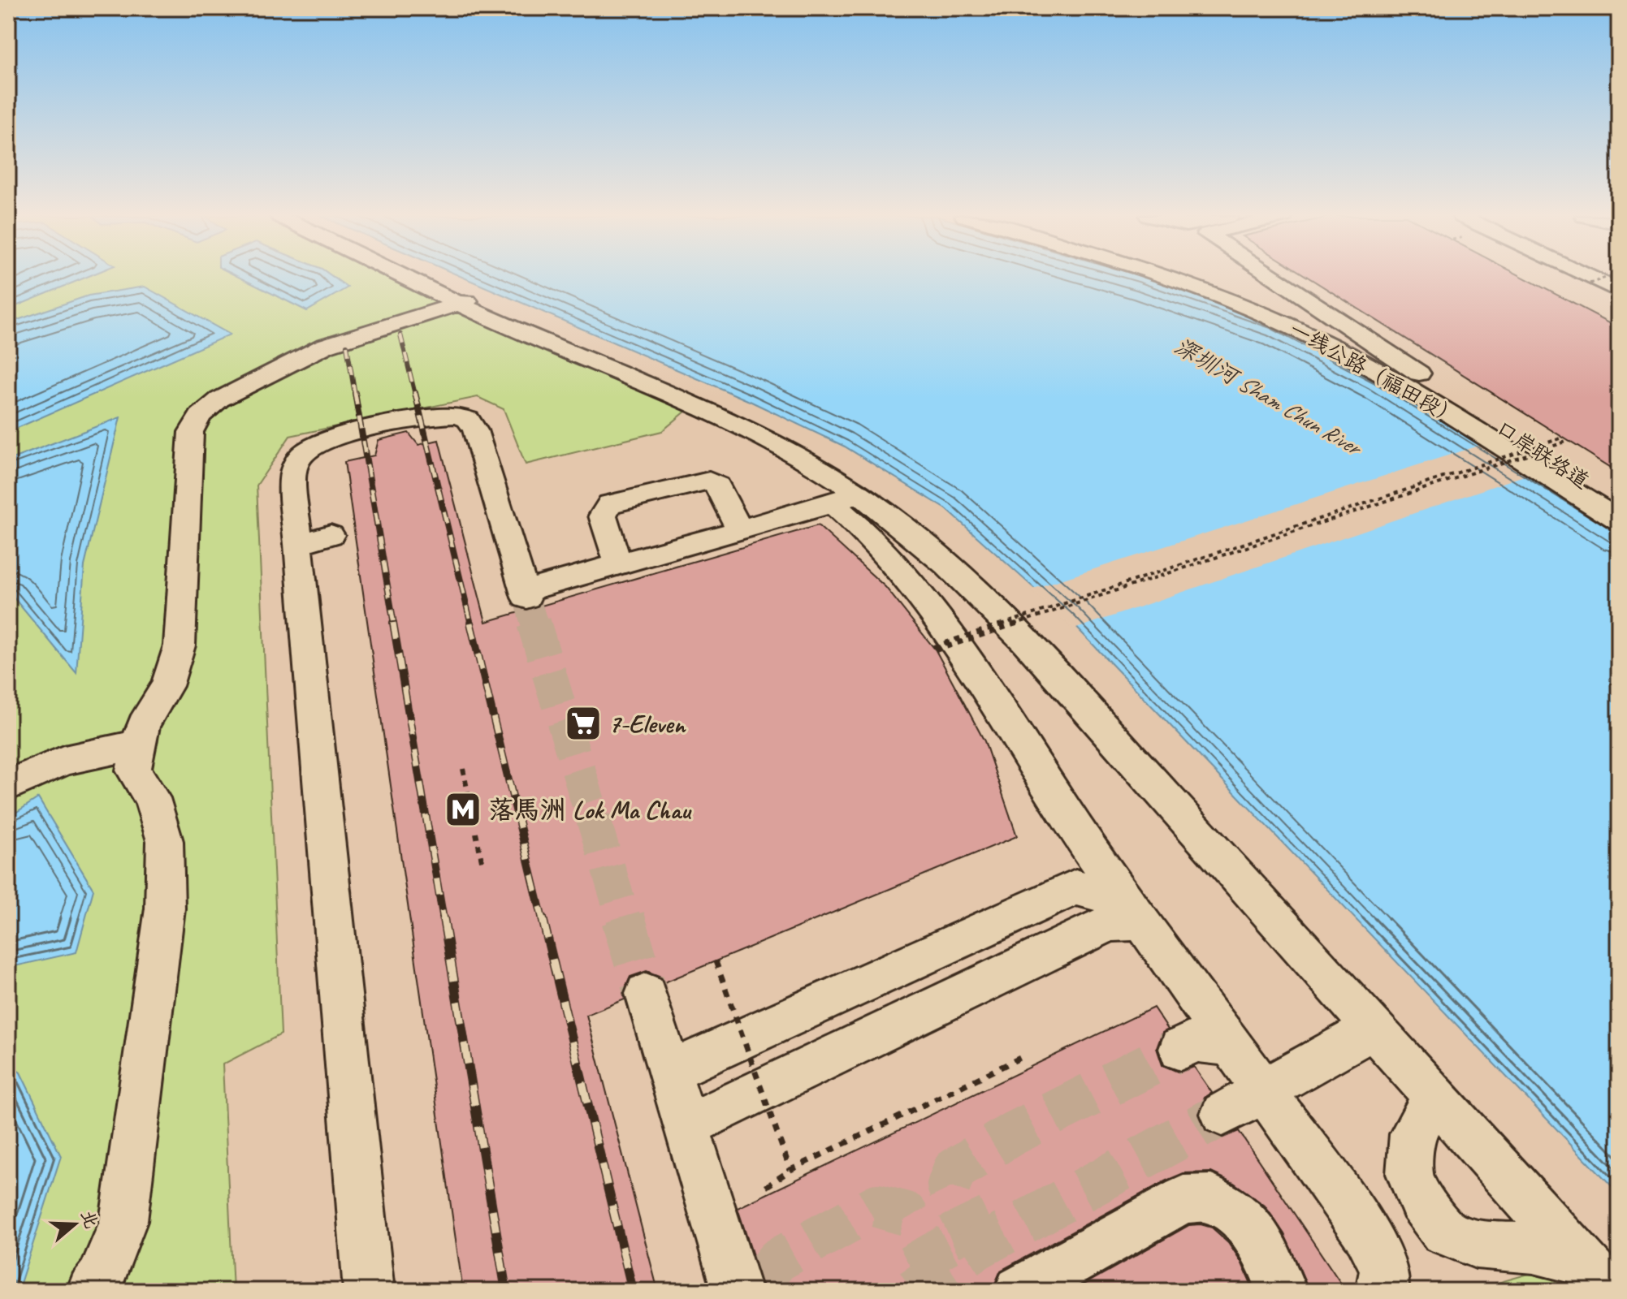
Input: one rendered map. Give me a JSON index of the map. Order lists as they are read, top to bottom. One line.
{"streets":{"street":["一线公路（福田段）","口岸联络道"]},"water":["深圳河 Sham Chun River"],"places":{"supermarket":["7-Eleven"],"metro station":["落馬洲 Lok Ma Chau"]},"north":"right"}
